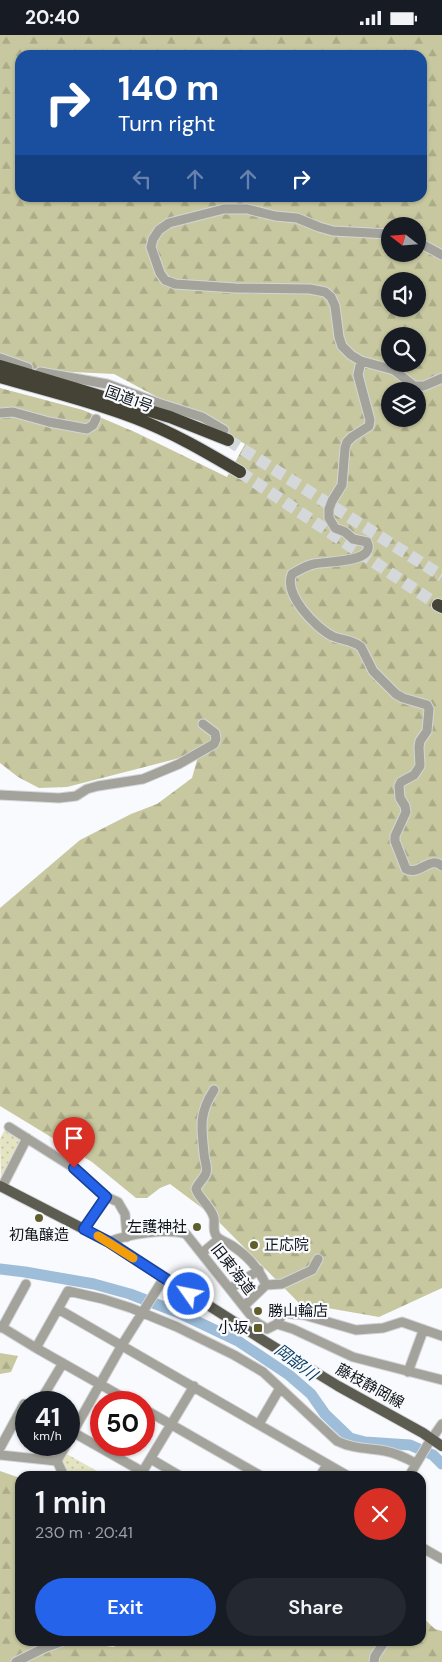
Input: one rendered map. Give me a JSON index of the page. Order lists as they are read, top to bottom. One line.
{"streets":{"highway":["国道1号"],"main road":["藤枝静岡線"],"street":["旧東海道"]},"crossings":[["旧東海道","藤枝静岡線"]],"water":["岡部川"],"places":{"other":["初亀醸造","左護神社","正応院","勝山輪店"],"transit":["小坂"]},"north":"left","page":{"status":"20:40","turn":["140 m","Turn right"],"speed":"41 km/h","limit":"50","heading":["1 min","230 m · 20:41"],"buttons":["Exit","Share"]}}
